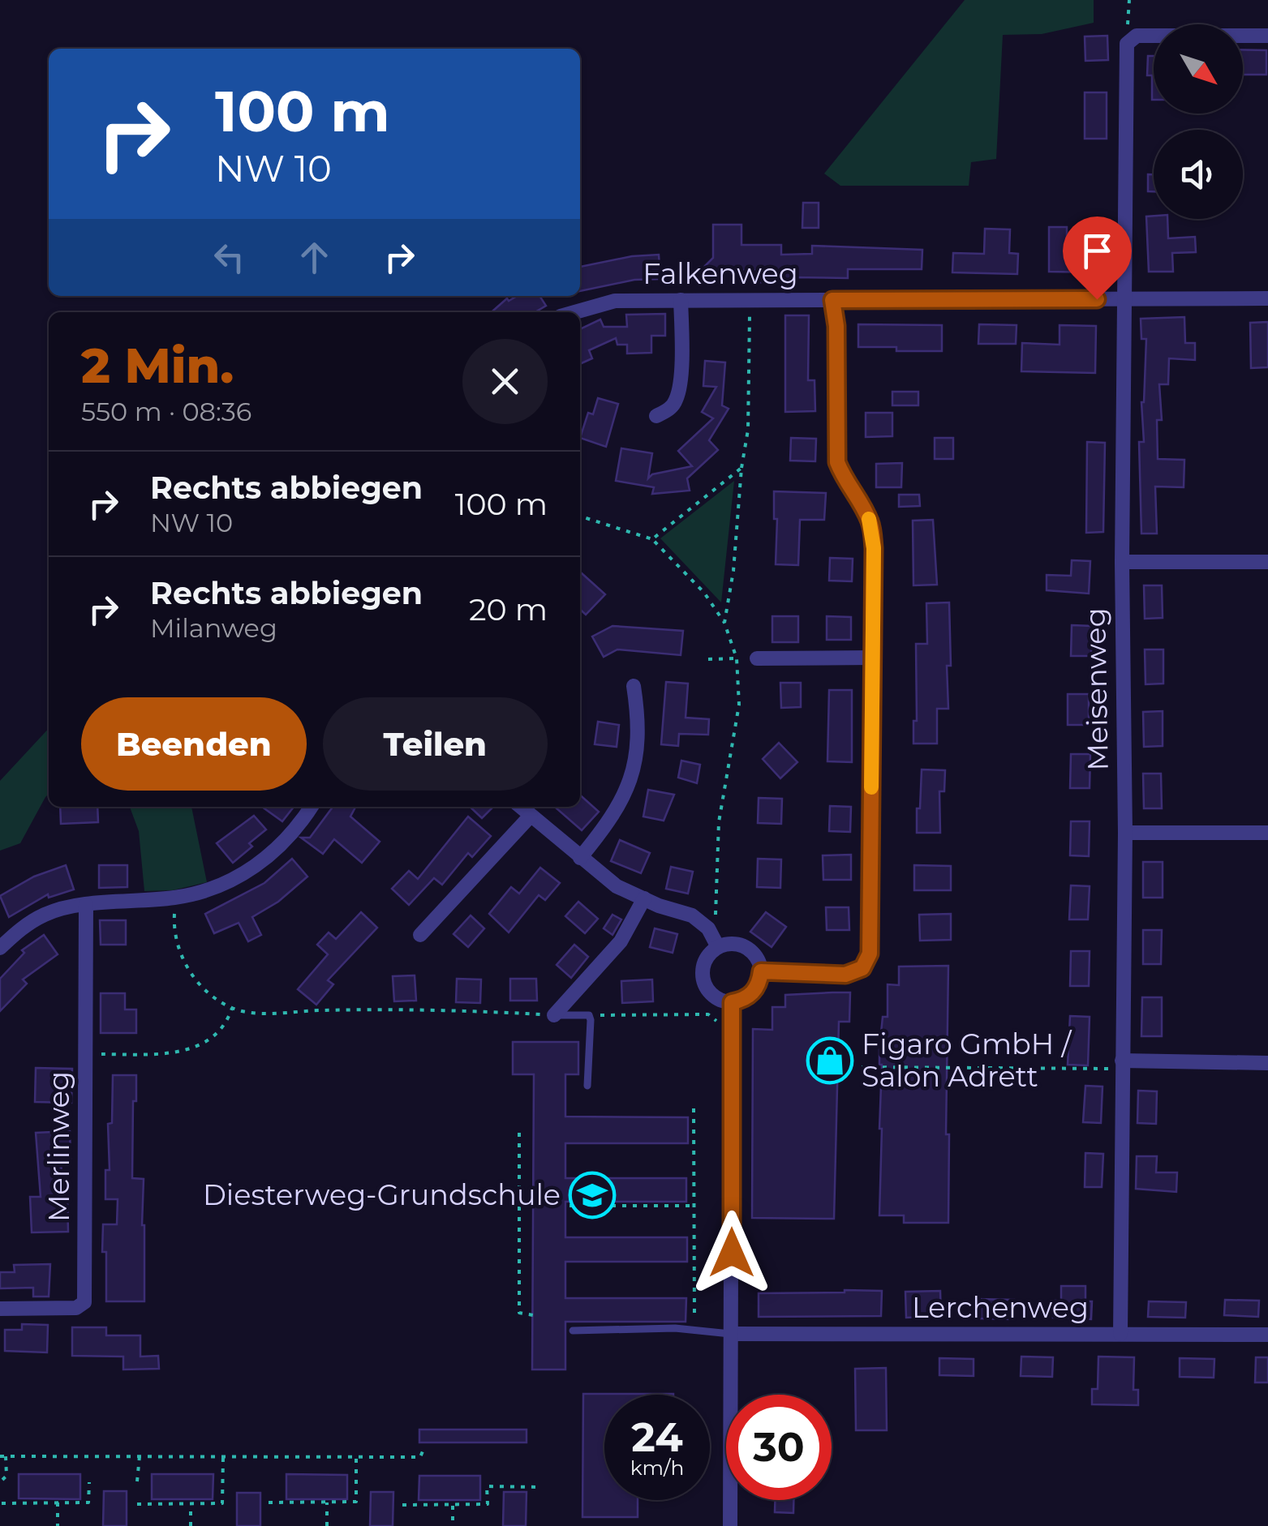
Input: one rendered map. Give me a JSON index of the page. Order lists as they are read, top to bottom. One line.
{"streets":{"street":["Falkenweg","Meisenweg","Merlinweg","Lerchenweg"]},"crossings":[["Falkenweg","Meisenweg"],["Meisenweg","Lerchenweg"]],"places":{"shop":["Figaro GmbH / Salon Adrett"],"school or university":["Diesterweg-Grundschule"]},"north":"bottom right","page":{"turn":["100 m","NW 10"],"heading":["2 Min.","550 m · 08:36"],"list":[{"name":"Rechts abbiegen","note":"NW 10","value":"100 m"},{"name":"Rechts abbiegen","note":"Milanweg","value":"20 m"}],"buttons":["Beenden","Teilen"],"speed":"24 km/h","limit":"30"}}
